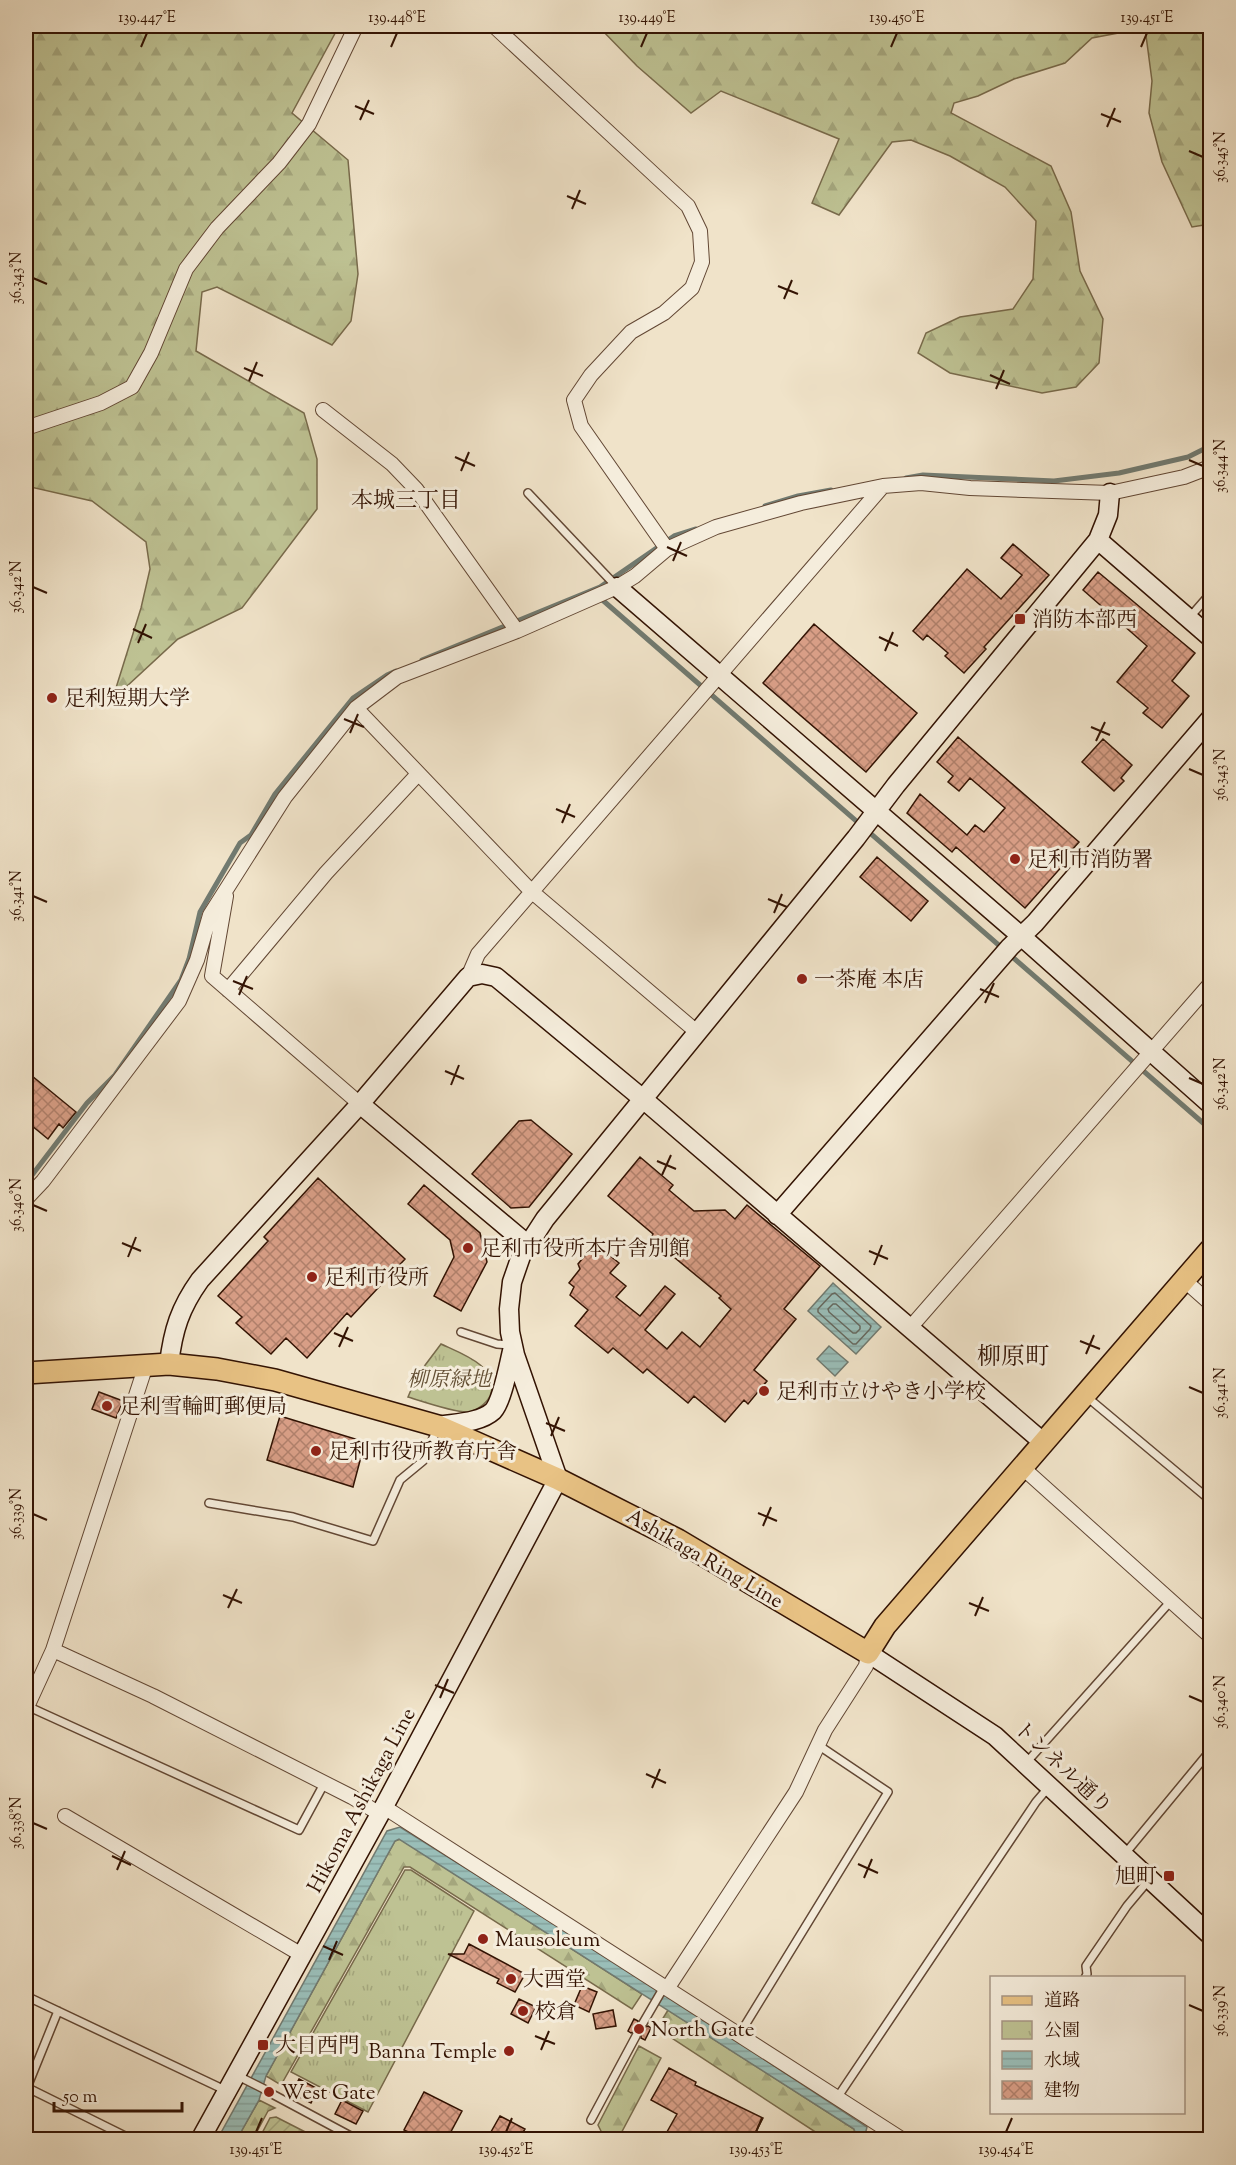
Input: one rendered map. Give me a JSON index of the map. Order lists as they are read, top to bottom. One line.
{"streets":{"main road":["Ashikaga Ring Line"],"street":["トンネル通り","Hikoma Ashikaga Line"]},"crossings":[["Ashikaga Ring Line","トンネル通り"],["Ashikaga Ring Line","Hikoma Ashikaga Line"]],"districts":["本城三丁目","柳原町"],"parks":["柳原緑地"],"places":{"transit":["消防本部西","旭町","大日西門"],"other":["足利短期大学","足利市消防署","一茶庵 本店","足利市役所本庁舎別館","足利市役所","足利市立けやき小学校","足利雪輪町郵便局","足利市役所教育庁舎","Mausoleum","大酉堂","校倉","North Gate","Banna Temple","West Gate"]},"legend":["道路","公園","水域","建物"],"scale_bar":"50 m","coordinates":["139.447°E","139.448°E","139.449°E","139.450°E","139.451°E","36.345°N","36.343°N","36.344°N","36.342°N","36.341°N","36.340°N","36.339°N","36.338°N","139.452°E","139.453°E","139.454°E"]}
